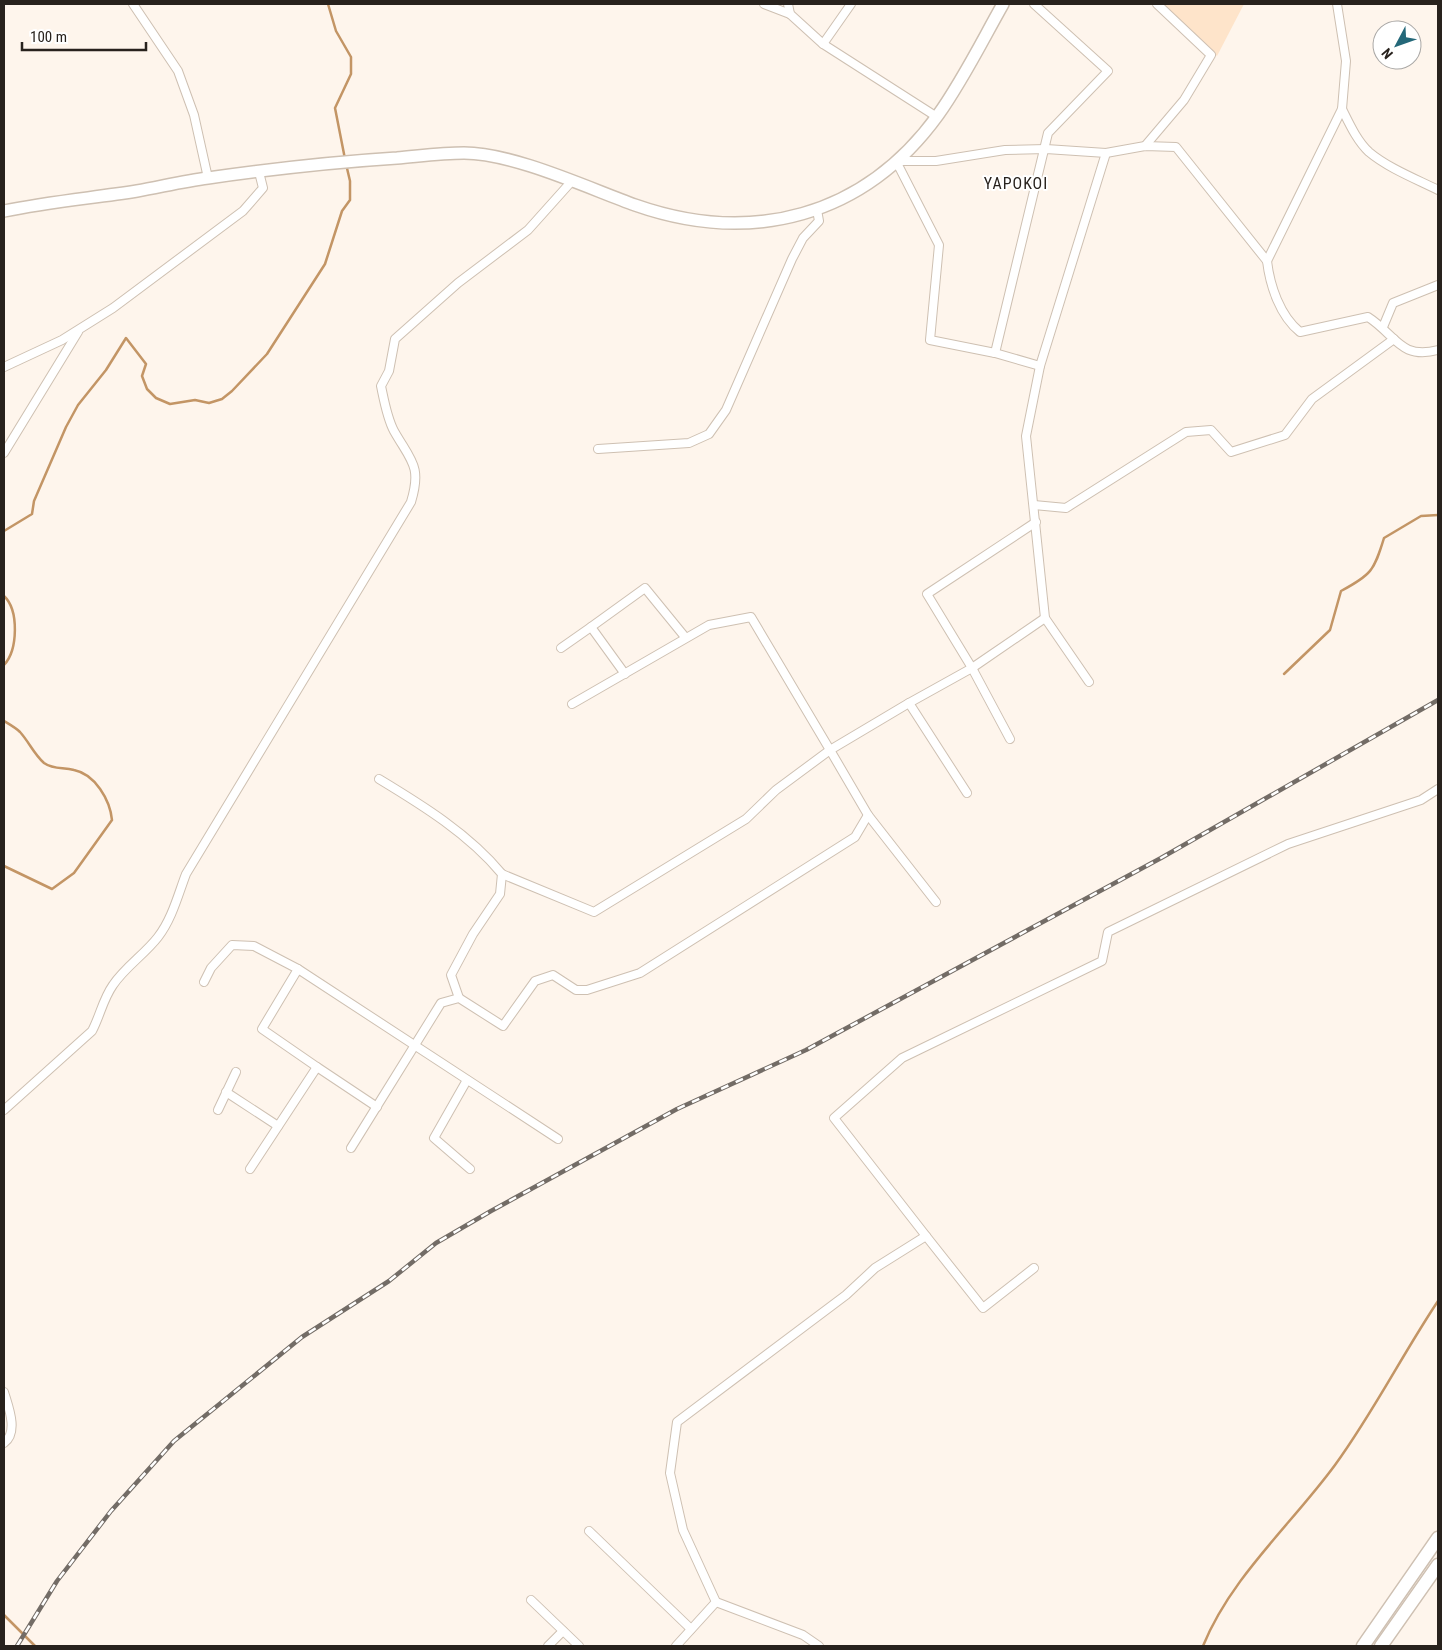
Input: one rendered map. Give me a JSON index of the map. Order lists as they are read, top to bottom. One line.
{"districts":["YAPOKOI"],"scale_bar":"100 m","north":"bottom left"}
